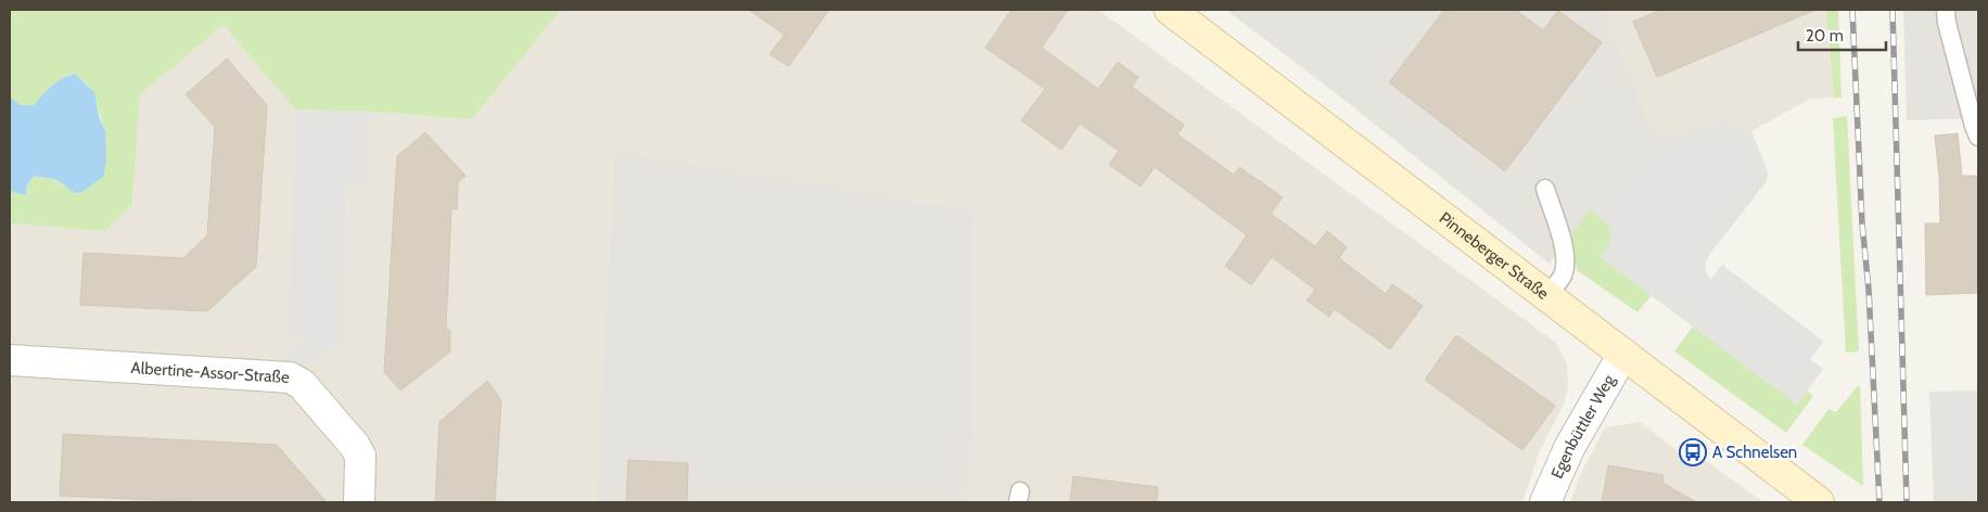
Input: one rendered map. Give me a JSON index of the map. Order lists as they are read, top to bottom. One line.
{"streets":{"main road":["Pinneberger Straße"],"street":["Albertine-Assor-Straße","Egenbüttler Weg"]},"crossings":[["Pinneberger Straße","Egenbüttler Weg"]],"places":{"bus stop":["A Schnelsen"]},"scale_bar":"20 m"}
